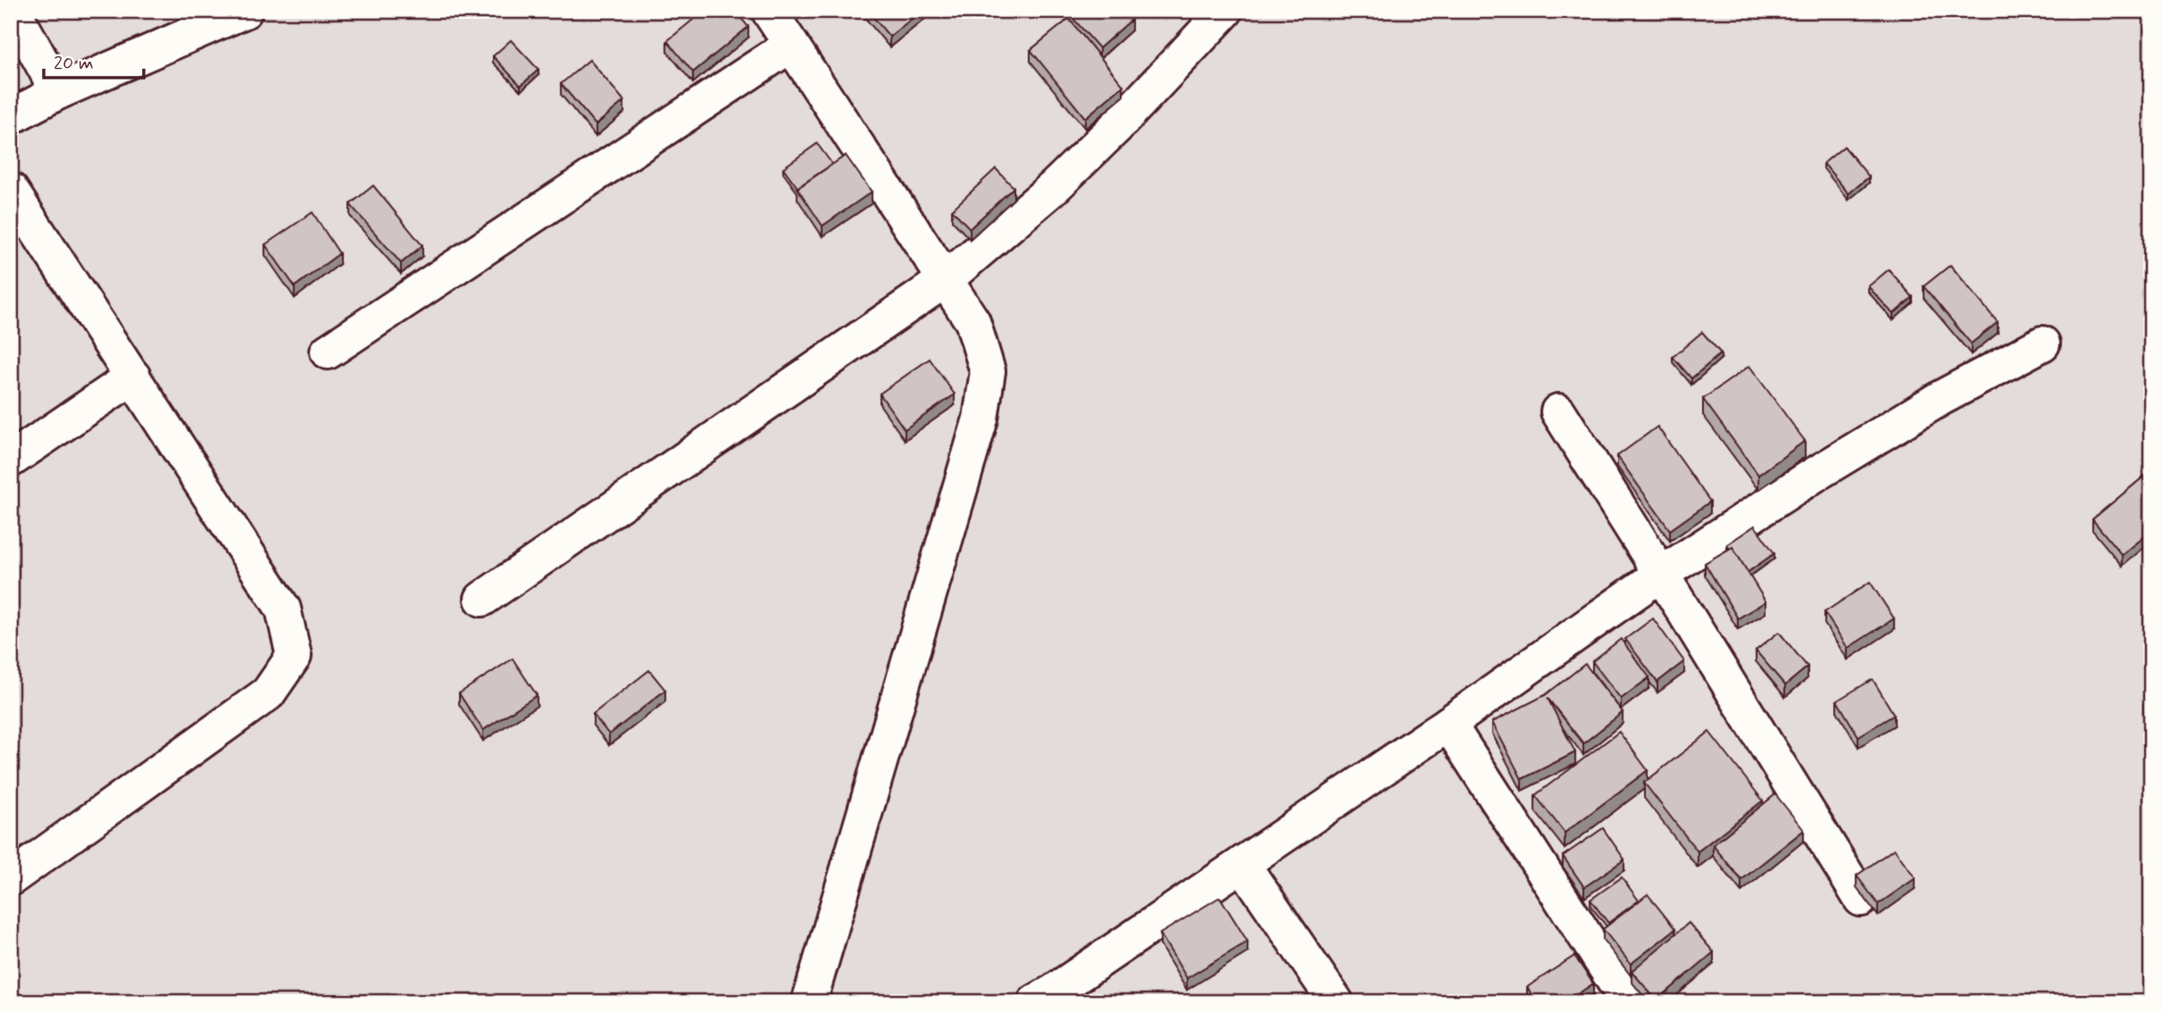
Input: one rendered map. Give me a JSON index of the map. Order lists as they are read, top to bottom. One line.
{"scale_bar":"20 m"}
